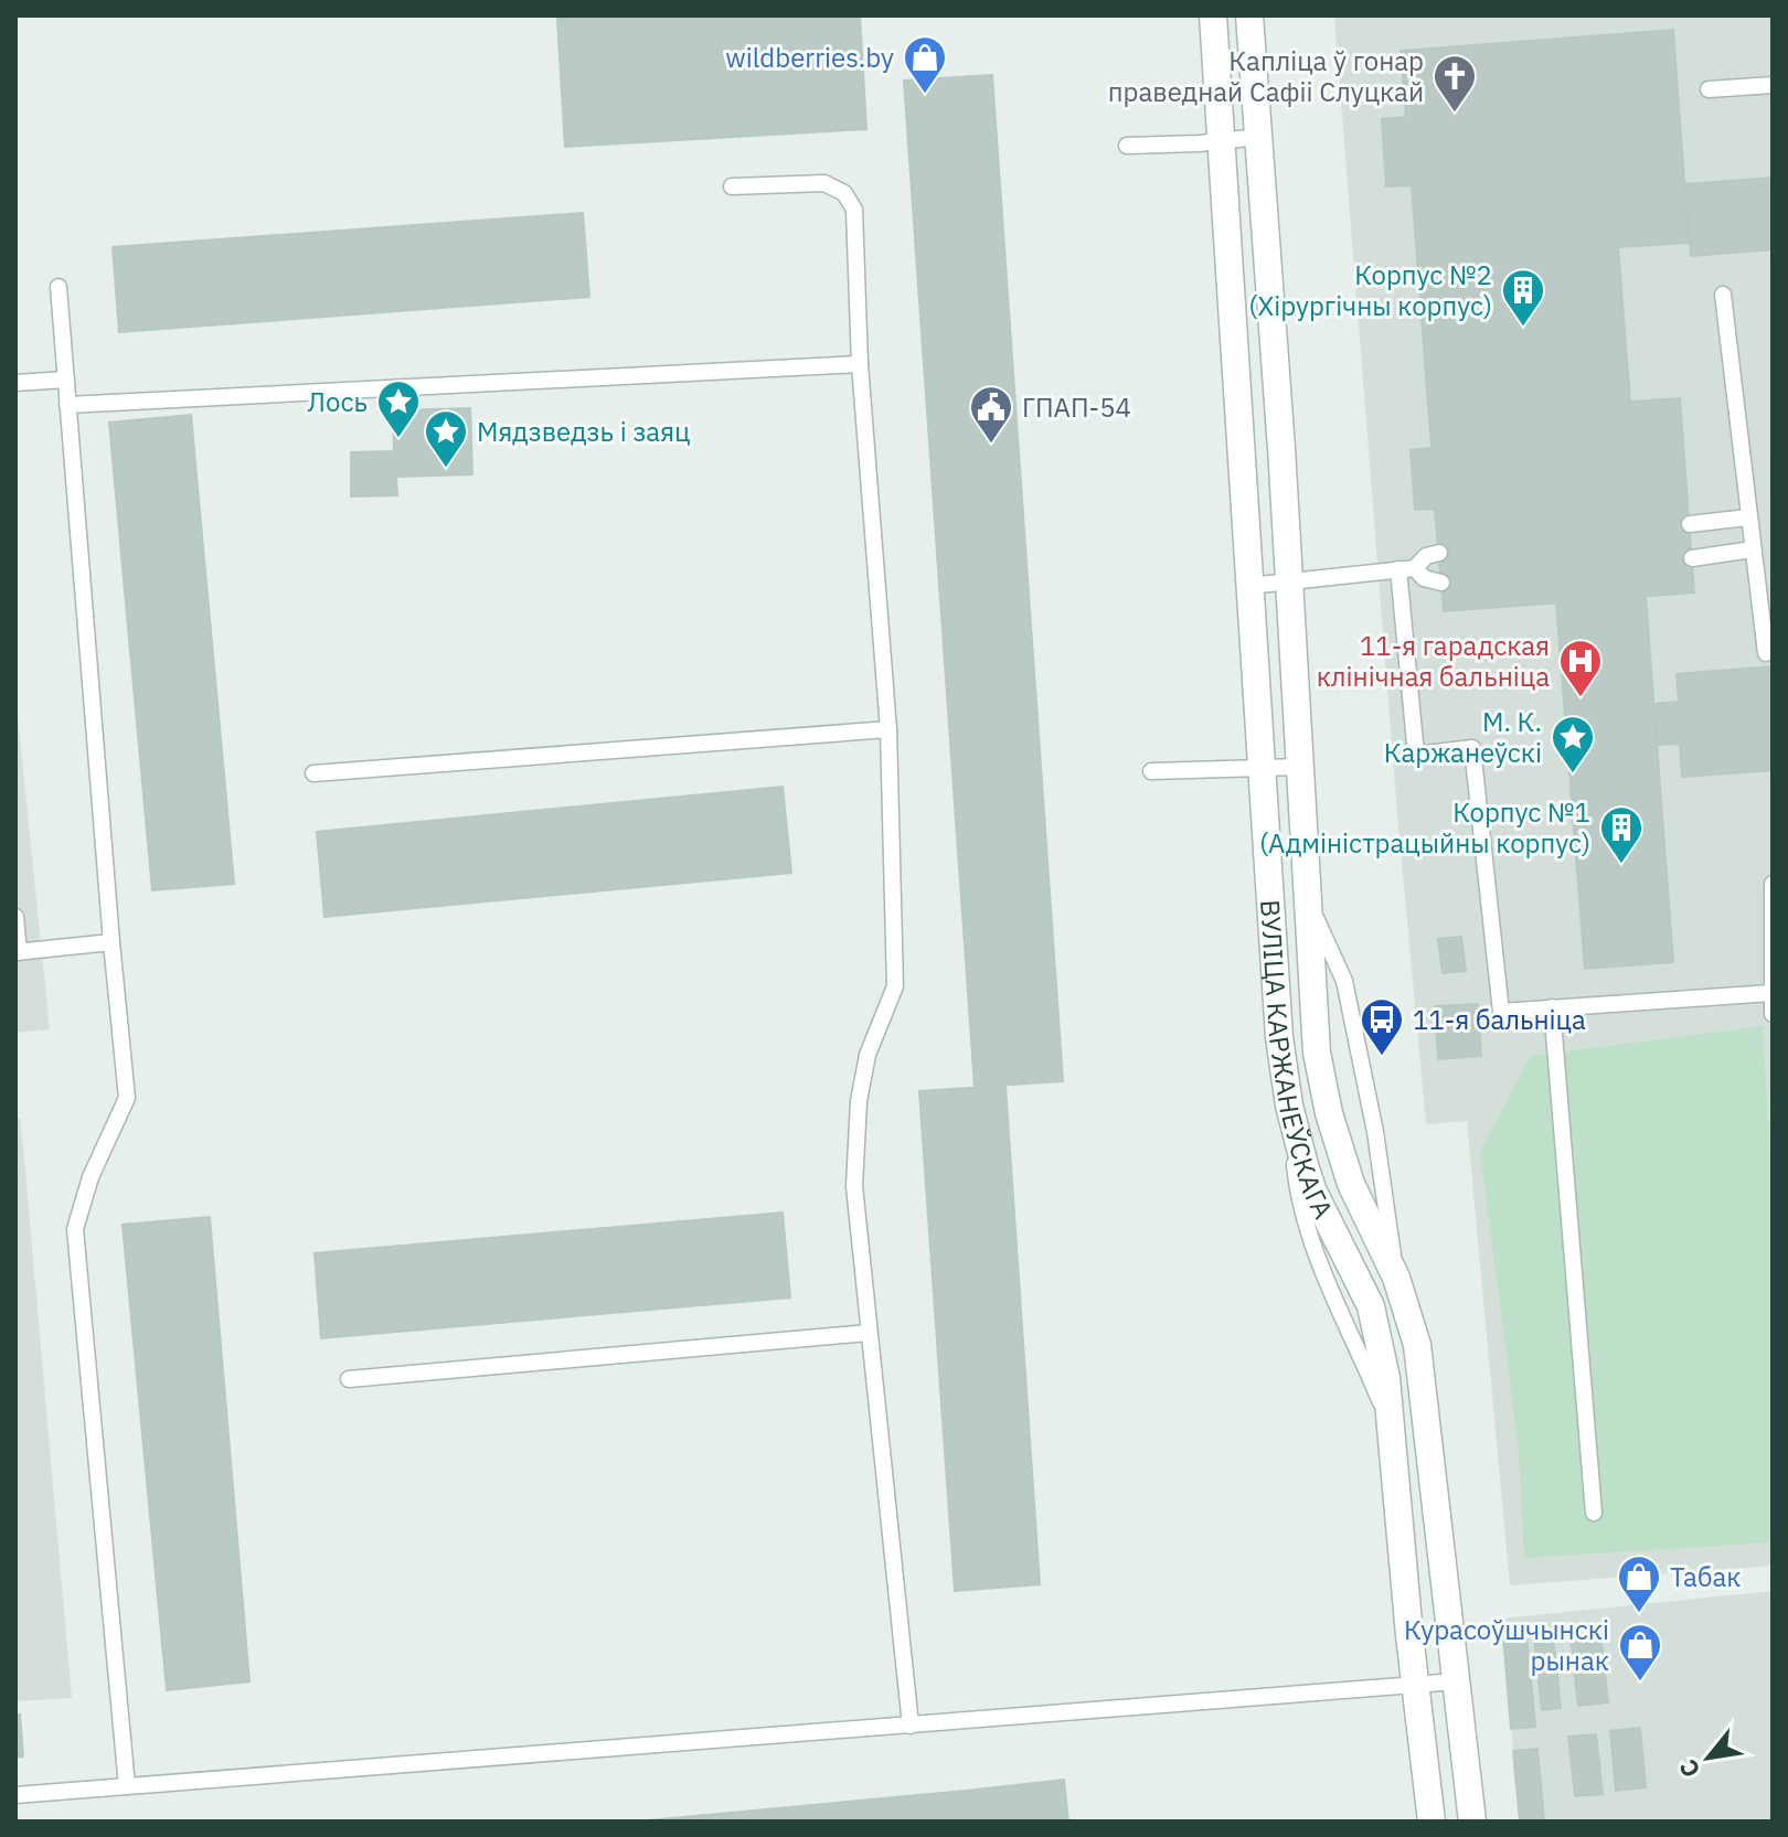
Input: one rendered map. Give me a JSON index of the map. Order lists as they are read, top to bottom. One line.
{"streets":{"street":["ВУЛІЦА КАРЖАНЕЎСКАГА"]},"places":{"shop":["wildberries.by","Табак","Курасоўшчынскі рынак"],"church":["Капліца ў гонар праведнай Сафіі Слуцкай"],"building":["Корпус №2 (Хірургічны корпус)","Корпус №1 (Адміністрацыйны корпус)"],"place":["Лось","Мядзведзь і заяц","М. К. Каржанеўскі"],"public building":["ГПАП-54"],"hospital":["11-я гарадская клінічная бальніца"],"bus stop":["11-я бальніца"]},"north":"bottom left"}
